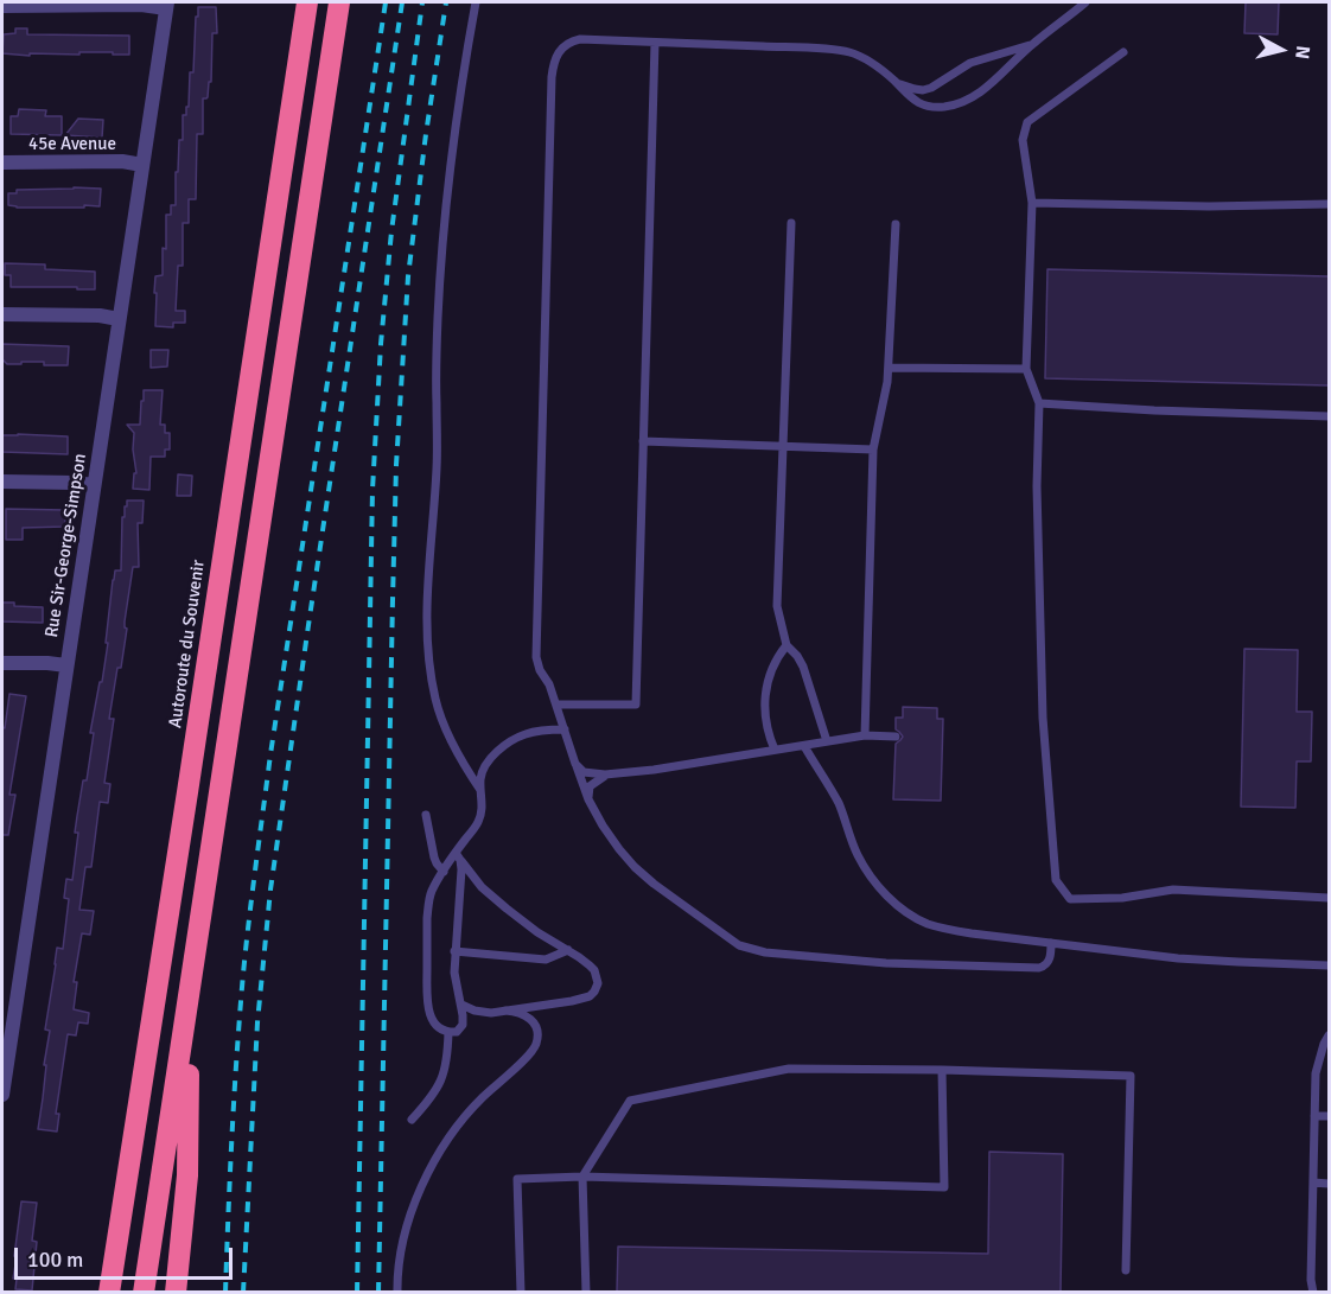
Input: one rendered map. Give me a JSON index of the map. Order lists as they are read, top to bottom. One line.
{"streets":{"highway":["Autoroute du Souvenir"],"street":["45e Avenue","Rue Sir-George-Simpson"]},"crossings":[["45e Avenue","Rue Sir-George-Simpson"]],"scale_bar":"100 m","north":"right"}
